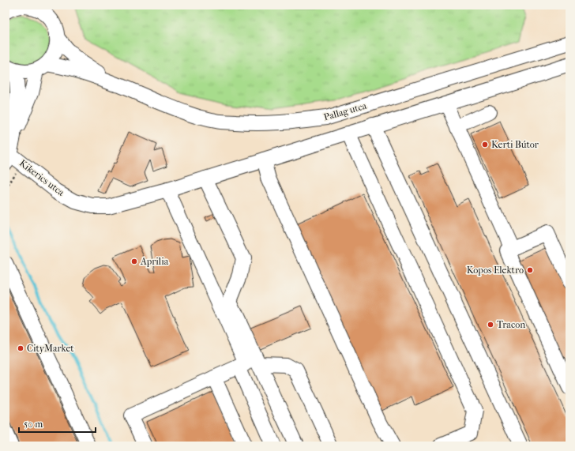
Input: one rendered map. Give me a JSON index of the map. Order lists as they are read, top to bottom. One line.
{"streets":{"street":["Pallag utca","Kikerics utca"]},"places":["Kerti Bútor","Aprilia","Kopos Elektro","Tracon","CityMarket"],"scale_bar":"50 m"}
